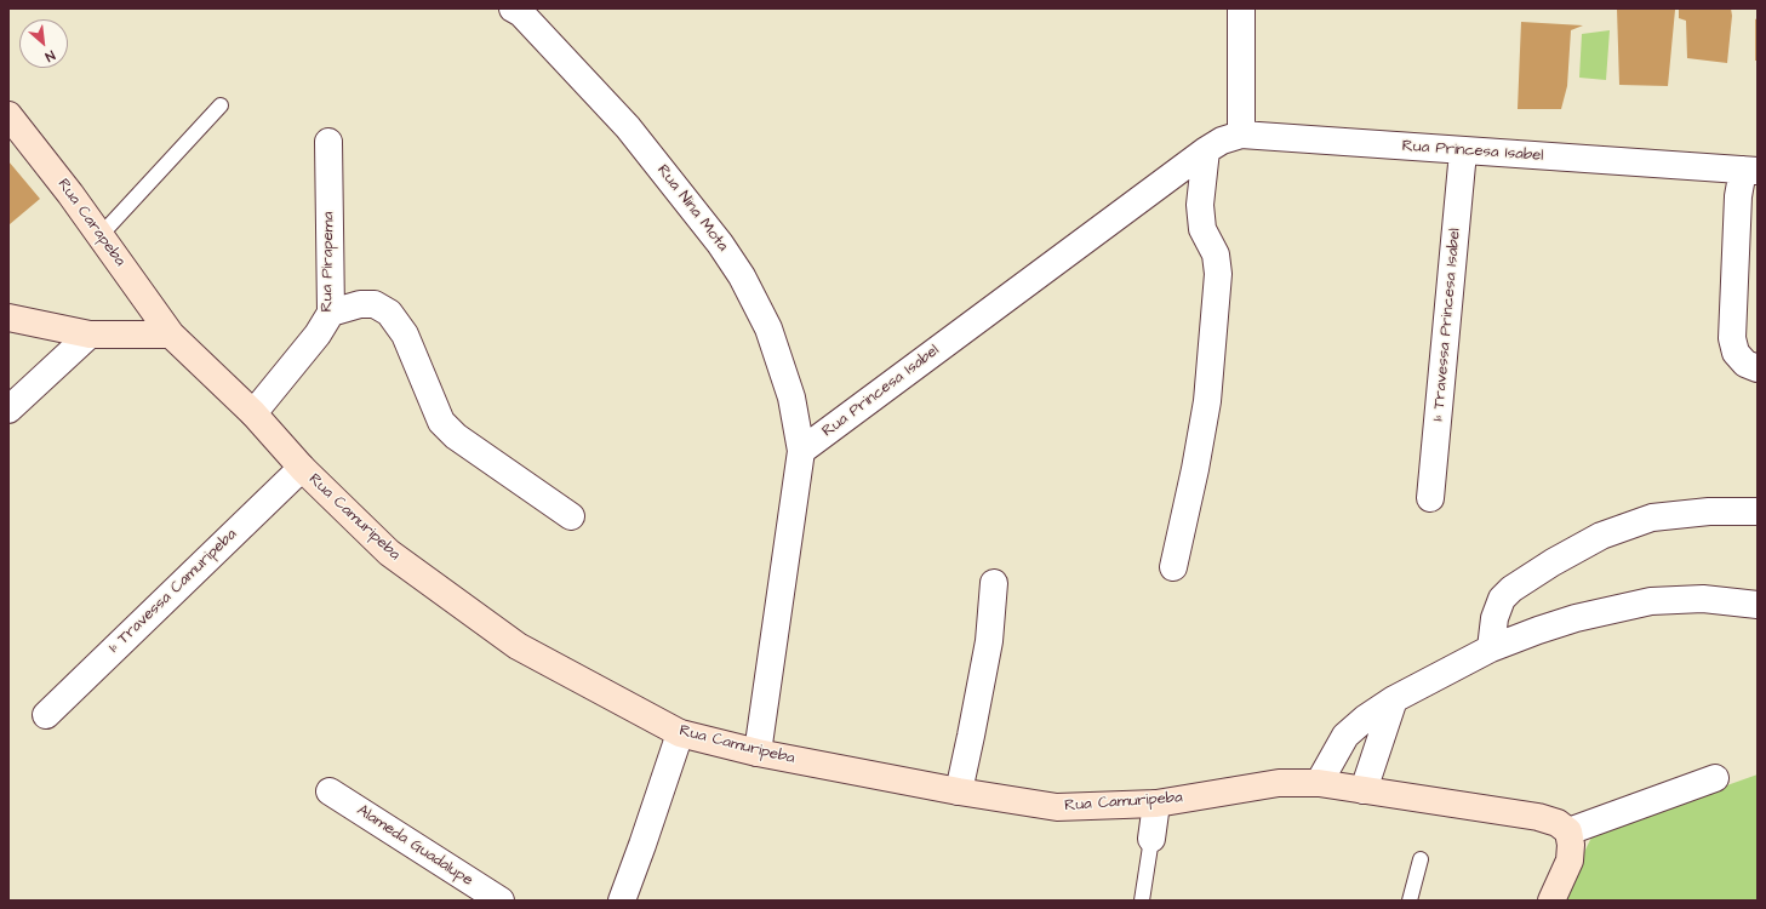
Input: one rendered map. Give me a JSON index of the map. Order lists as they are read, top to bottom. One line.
{"streets":{"main road":["Rua Carapeba","Rua Camuripeba"],"street":["Rua Princesa Isabel","Rua Nina Mota","Rua Pirapema","1ª Travessa Princesa Isabel","1ª Travessa Camuripeba","Alameda Guadalupe"]},"crossings":[["Rua Princesa Isabel","Rua Nina Mota"],["Rua Princesa Isabel","1ª Travessa Princesa Isabel"],["Rua Carapeba","Rua Camuripeba"],["Rua Pirapema","Rua Camuripeba"],["Rua Camuripeba","1ª Travessa Camuripeba"]],"north":"bottom right"}
